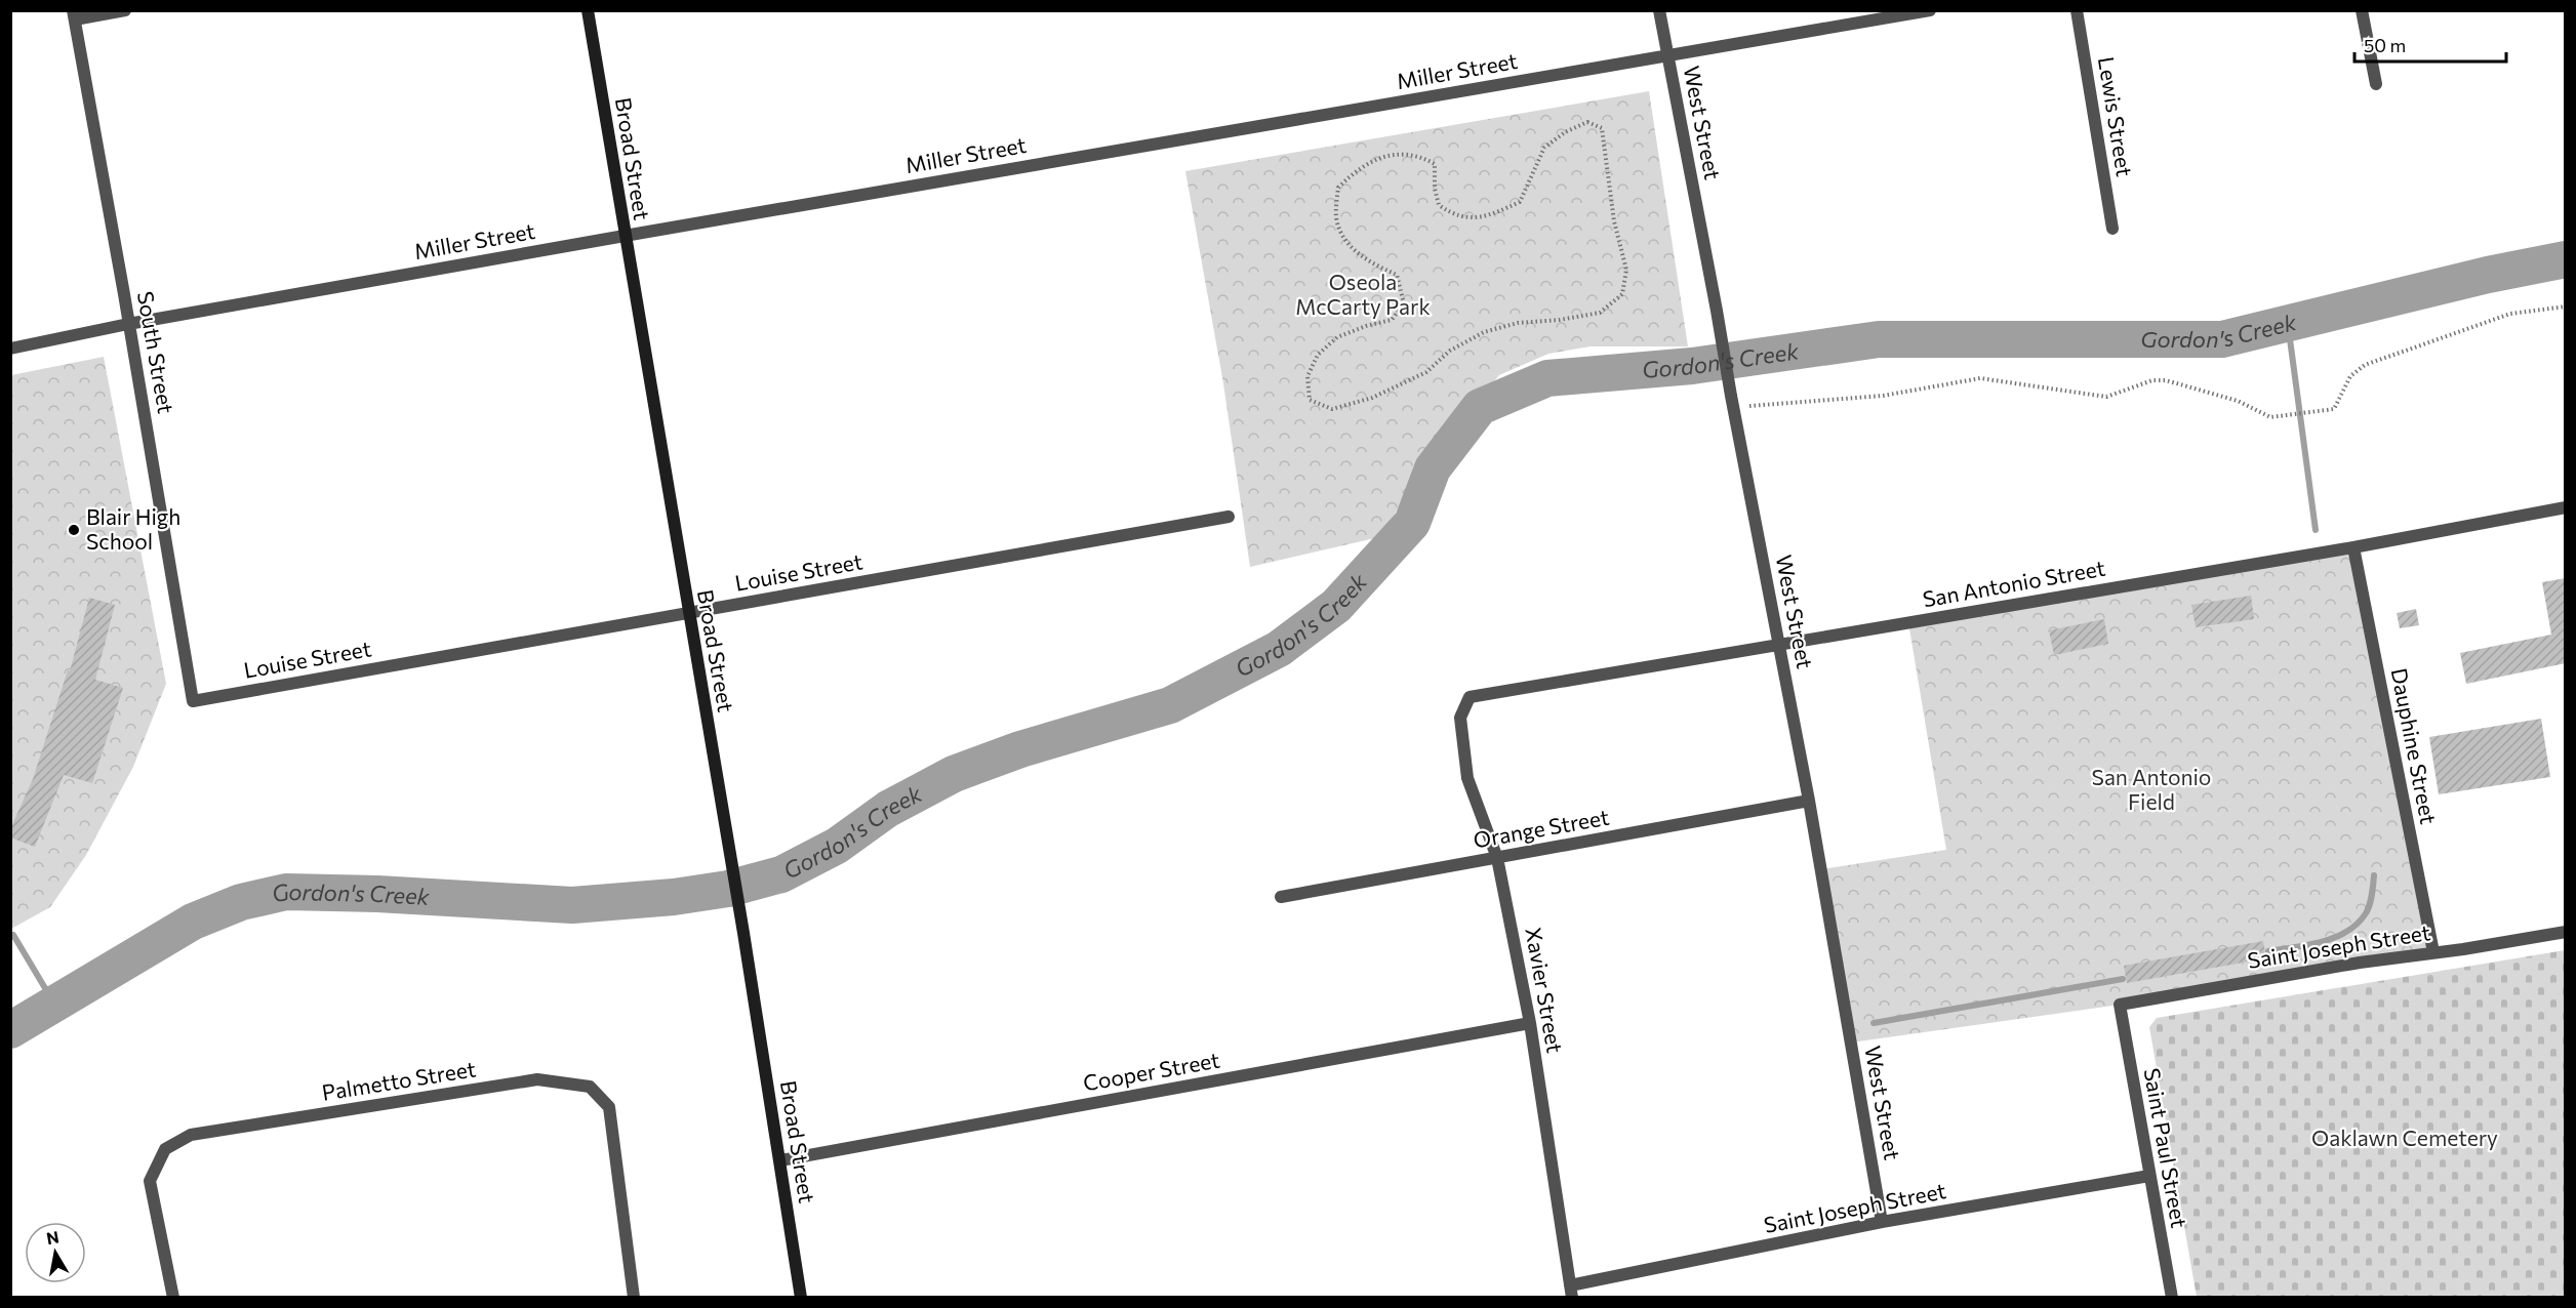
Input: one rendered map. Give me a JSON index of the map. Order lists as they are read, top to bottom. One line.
{"streets":{"street":["Miller Street","Lewis Street","West Street","Broad Street","South Street","Louise Street","San Antonio Street","Dauphine Street","Orange Street","Saint Joseph Street","Xavier Street","Cooper Street","Palmetto Street","Saint Paul Street"]},"crossings":[["Miller Street","West Street"],["Miller Street","Broad Street"],["Miller Street","South Street"],["West Street","San Antonio Street"],["West Street","Orange Street"],["West Street","Saint Joseph Street"],["Broad Street","Louise Street"],["Broad Street","Cooper Street"],["South Street","Louise Street"],["San Antonio Street","Dauphine Street"],["San Antonio Street","Xavier Street"],["Dauphine Street","Saint Joseph Street"],["Orange Street","Xavier Street"],["Saint Joseph Street","Xavier Street"],["Saint Joseph Street","Saint Paul Street"],["Xavier Street","Cooper Street"]],"water":["Gordon's Creek"],"parks":["Oseola McCarty Park","San Antonio Field","Oaklawn Cemetery"],"places":["Blair High School"],"scale_bar":"50 m","north":"top"}
